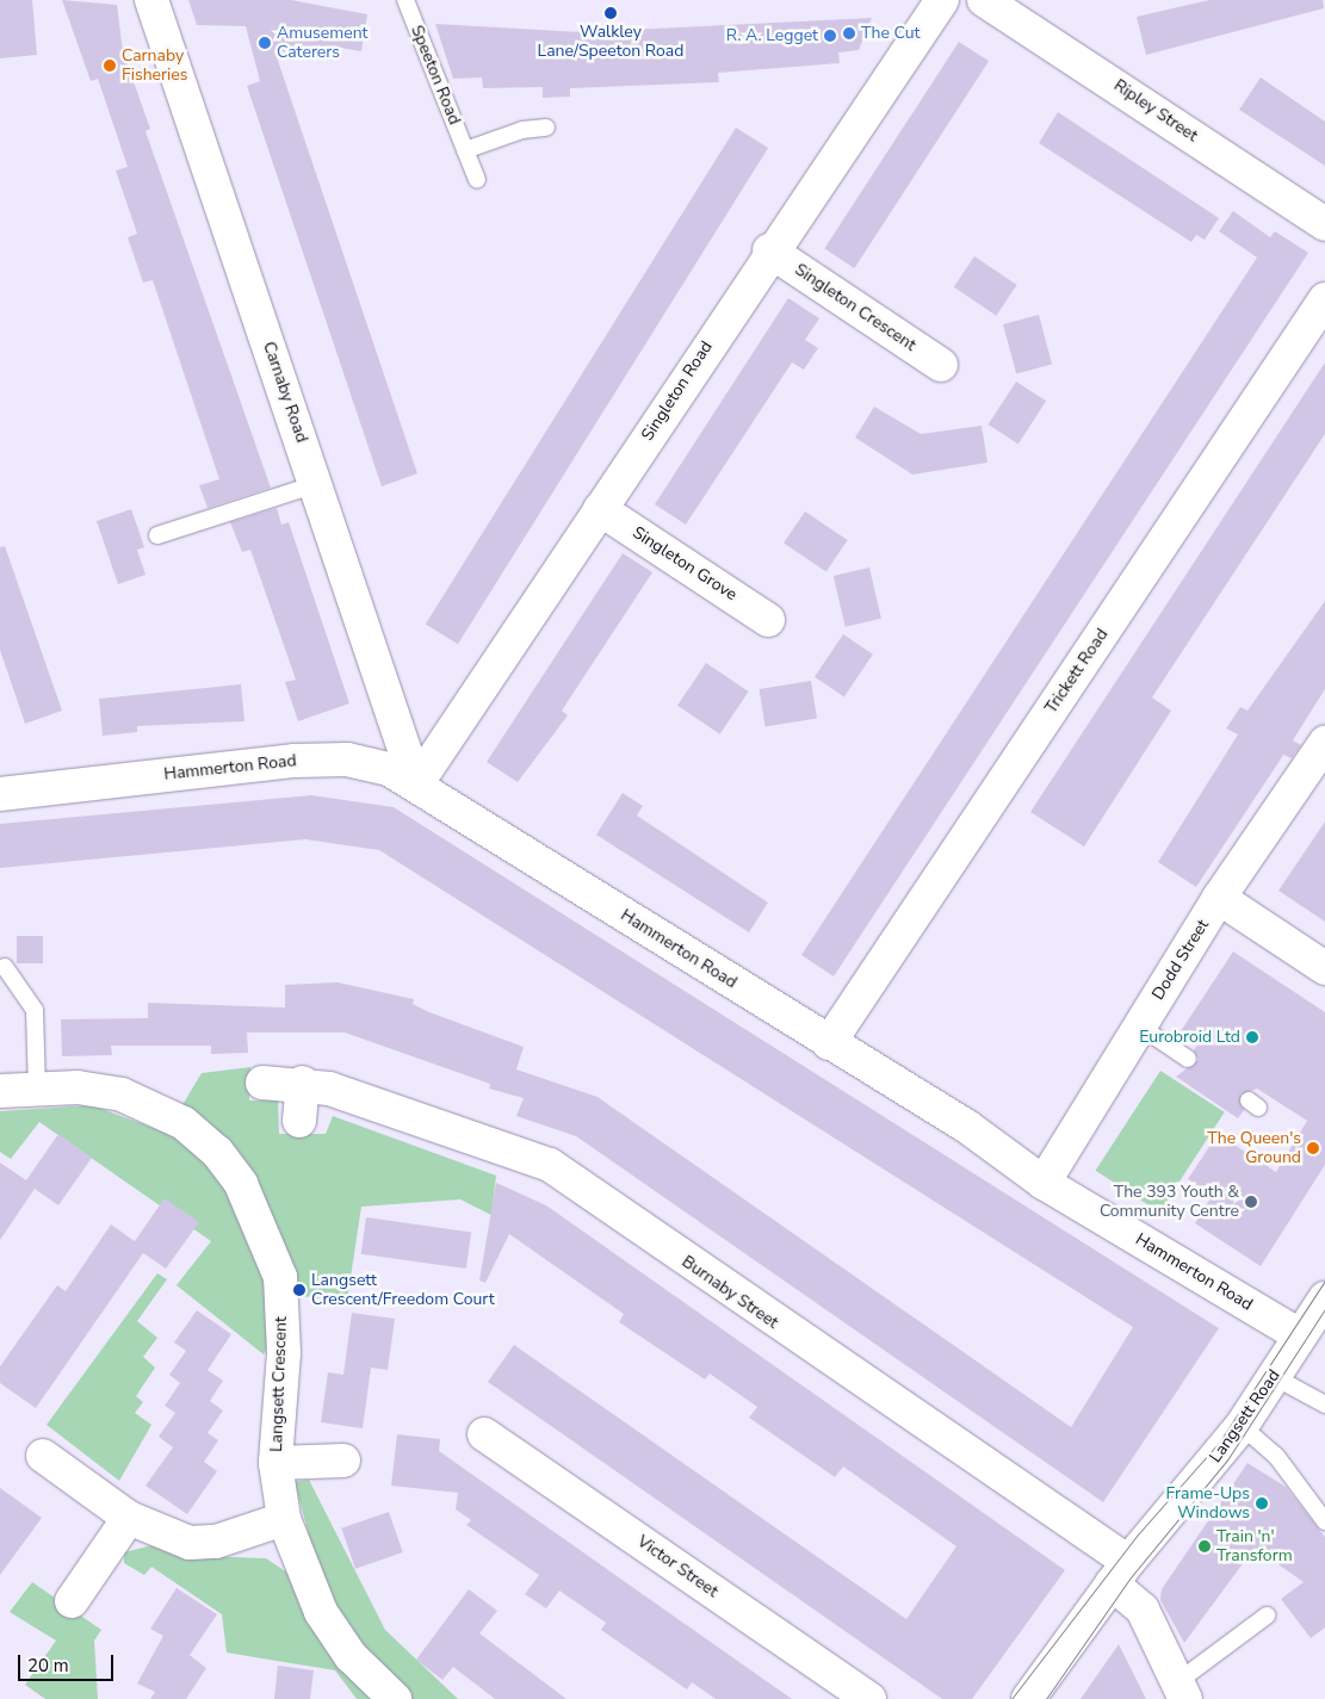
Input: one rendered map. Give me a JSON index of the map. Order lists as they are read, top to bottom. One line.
{"streets":{"street":["Ripley Street","Singleton Crescent","Singleton Road","Carnaby Road","Singleton Grove","Trickett Road","Hammerton Road","Dodd Street","Burnaby Street","Langsett Crescent","Langsett Road","Victor Street"],"lane":["Speeton Road"]},"crossings":[["Singleton Crescent","Singleton Road"],["Singleton Road","Carnaby Road"],["Singleton Road","Singleton Grove"],["Singleton Road","Hammerton Road"],["Carnaby Road","Hammerton Road"],["Trickett Road","Hammerton Road"],["Hammerton Road","Dodd Street"],["Hammerton Road","Langsett Road"],["Burnaby Street","Langsett Road"]],"places":["Walkley Lane/Speeton Road","The Cut","R. A. Legget","Amusement Caterers","Carnaby Fisheries","Eurobroid Ltd","The Queen's Ground","The 393 Youth & Community Centre","Langsett Crescent/Freedom Court","Frame-Ups Windows","Train 'n' Transform"],"scale_bar":"20 m"}
